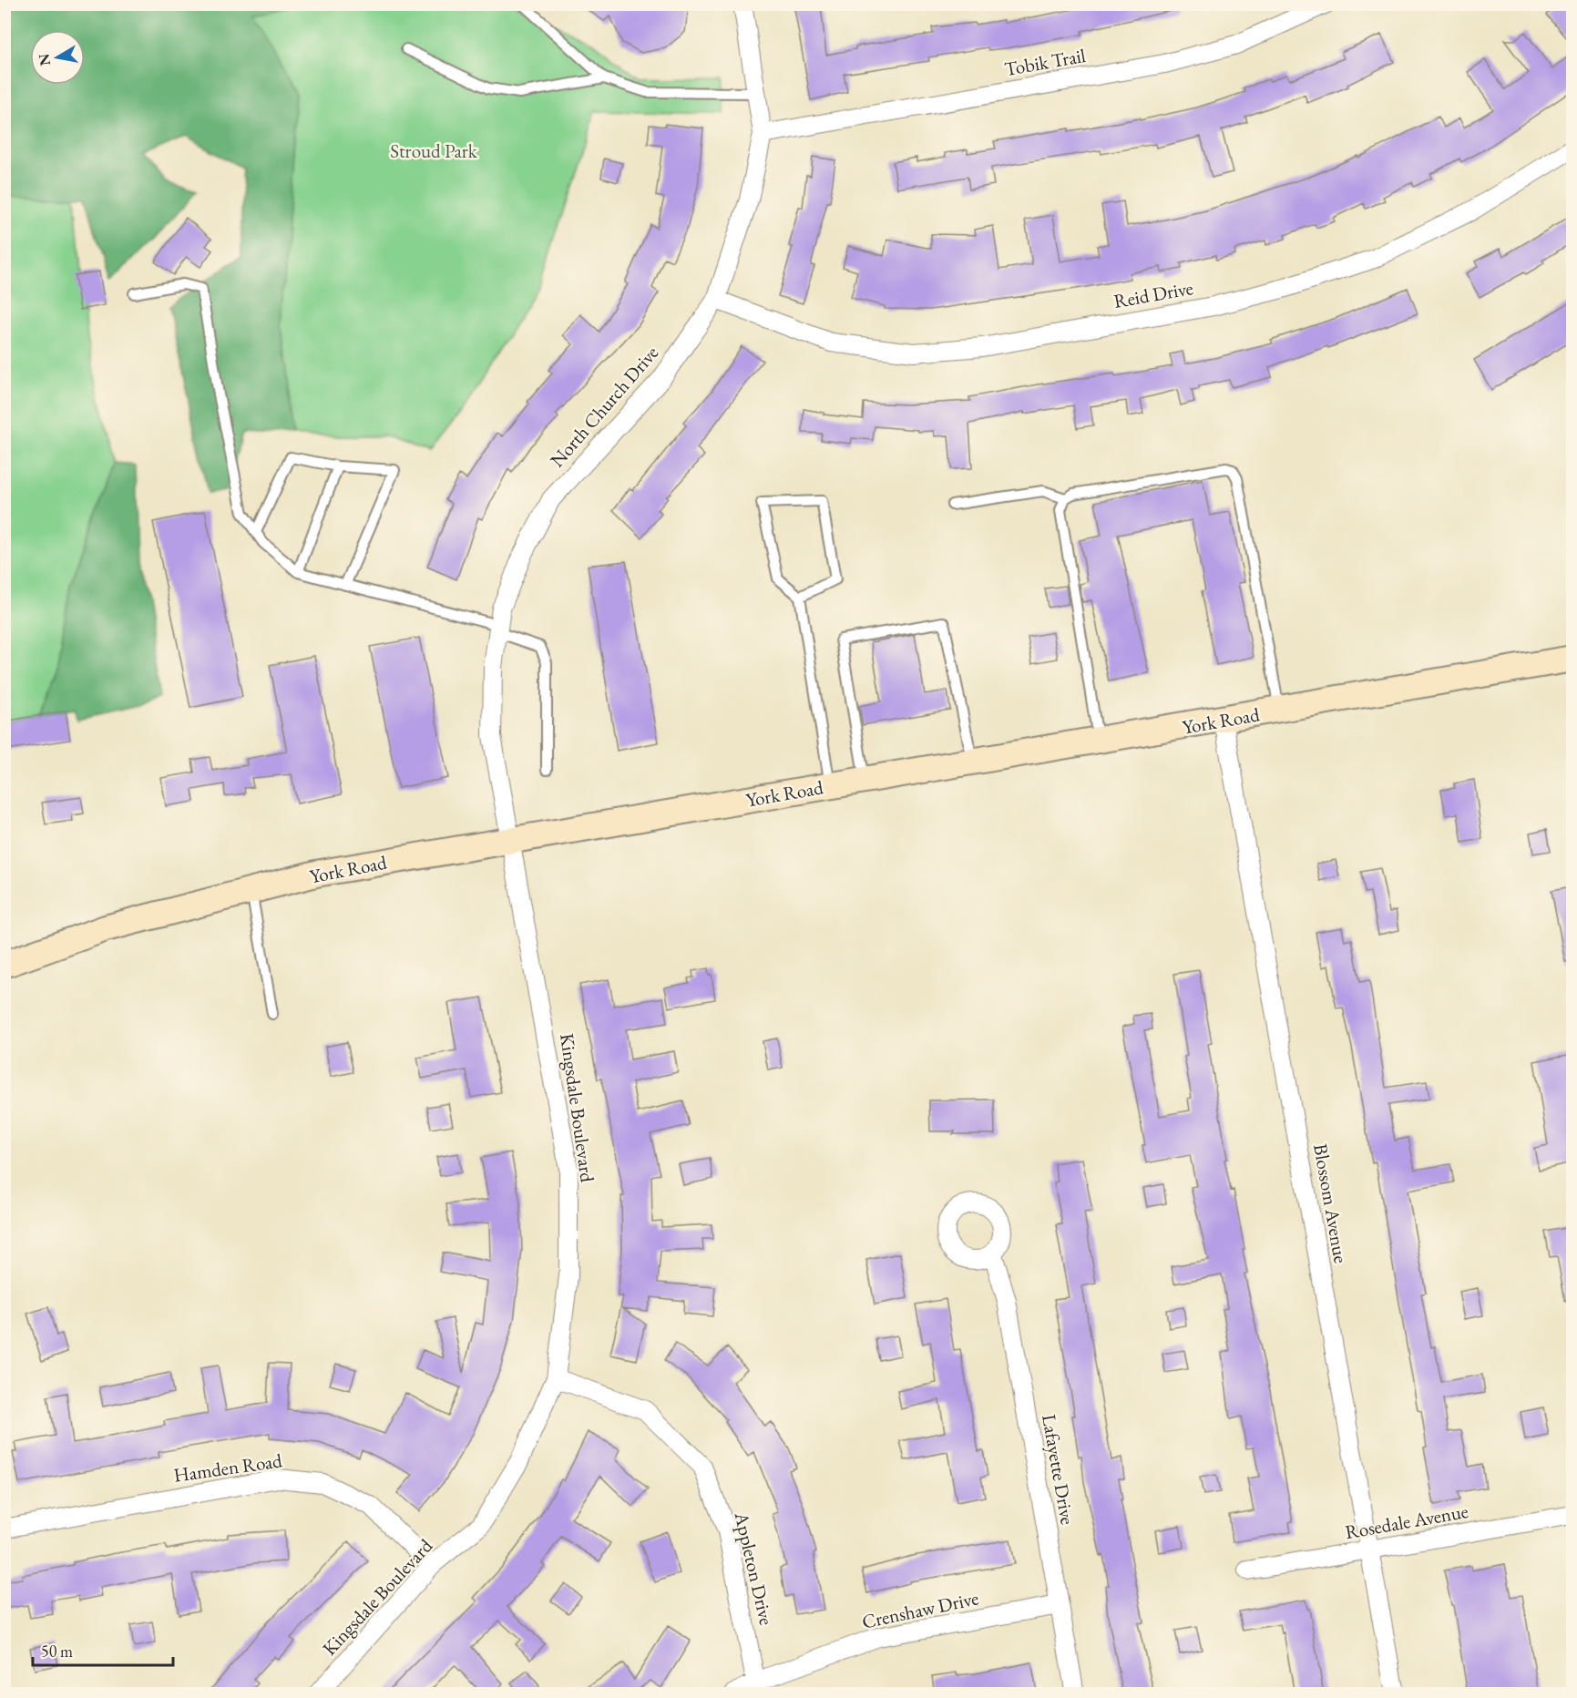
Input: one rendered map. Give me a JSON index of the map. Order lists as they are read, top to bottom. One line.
{"streets":{"main road":["York Road"],"street":["Tobik Trail","Reid Drive","North Church Drive","Kingsdale Boulevard","Blossom Avenue","Hamden Road","Lafayette Drive","Rosedale Avenue","Appleton Drive","Crenshaw Drive"]},"crossings":[["Tobik Trail","North Church Drive"],["Reid Drive","North Church Drive"],["North Church Drive","York Road"],["North Church Drive","Kingsdale Boulevard"],["York Road","Kingsdale Boulevard"],["York Road","Blossom Avenue"],["Kingsdale Boulevard","Hamden Road"],["Kingsdale Boulevard","Appleton Drive"],["Blossom Avenue","Rosedale Avenue"],["Lafayette Drive","Crenshaw Drive"],["Appleton Drive","Crenshaw Drive"]],"parks":["Stroud Park"],"scale_bar":"50 m","north":"left"}
